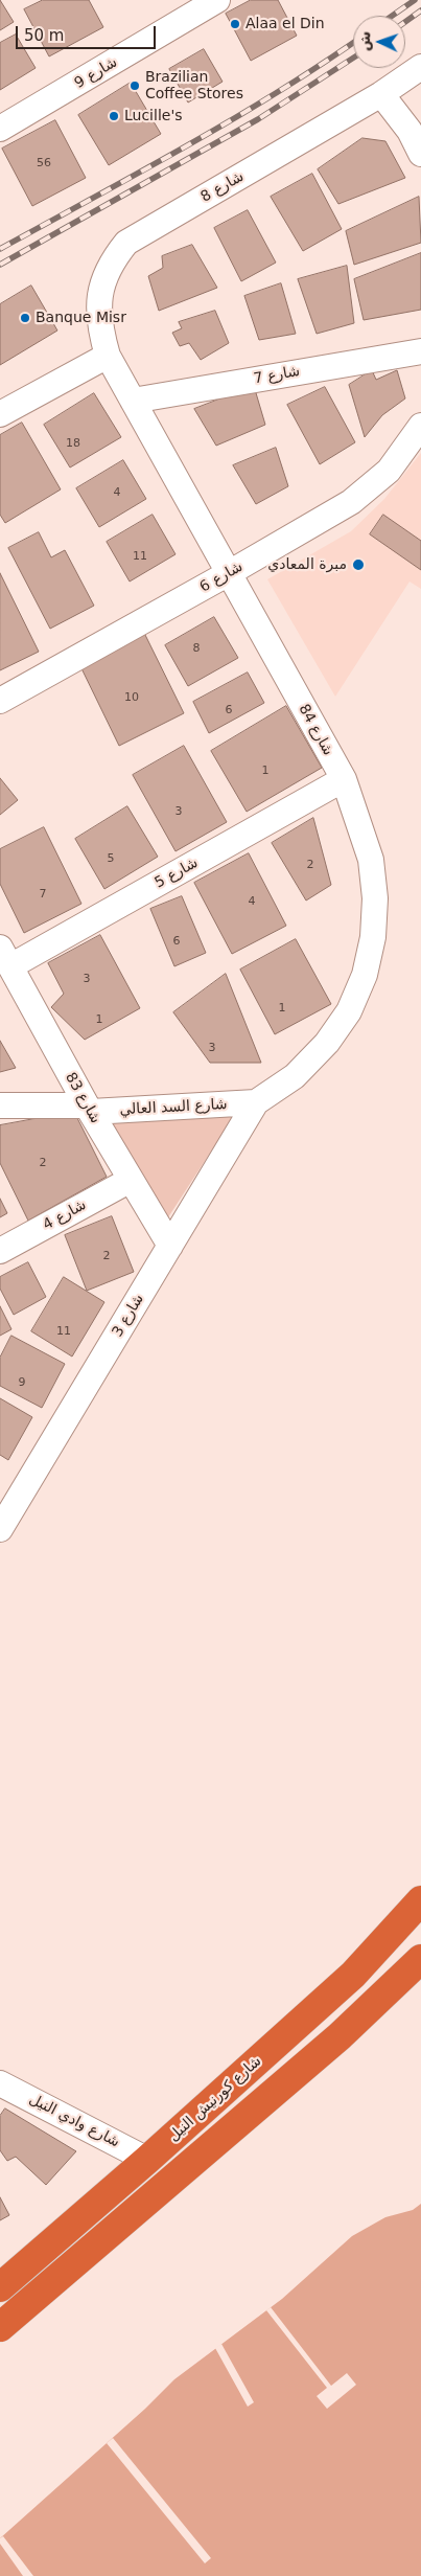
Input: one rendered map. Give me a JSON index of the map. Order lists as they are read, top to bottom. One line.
{"streets":{"highway":["شارع كورنيش النيل"],"street":["شارع 9","شارع 8","شارع 7","شارع 6","شارع 84","شارع 5","شارع 83","شارع السد العالي","شارع 4","شارع 3","شارع وادي النيل"]},"crossings":[["شارع 8","شارع 84"],["شارع 7","شارع 84"],["شارع 6","شارع 84"],["شارع 84","شارع 5"],["شارع 84","شارع السد العالي"],["شارع 84","شارع 3"],["شارع 5","شارع 83"],["شارع 83","شارع السد العالي"],["شارع 83","شارع 4"],["شارع 83","شارع 3"],["شارع السد العالي","شارع 3"],["شارع كورنيش النيل","شارع وادي النيل"]],"places":["Alaa el Din","Brazilian Coffee Stores","Lucille's","Banque Misr","مبرة المعادي"],"house_numbers":["56","18","4","11","8","10","6","1","3","5","2","7","4","6","3","1","1","3","2","2","11","9"],"scale_bar":"50 m","north":"left"}
